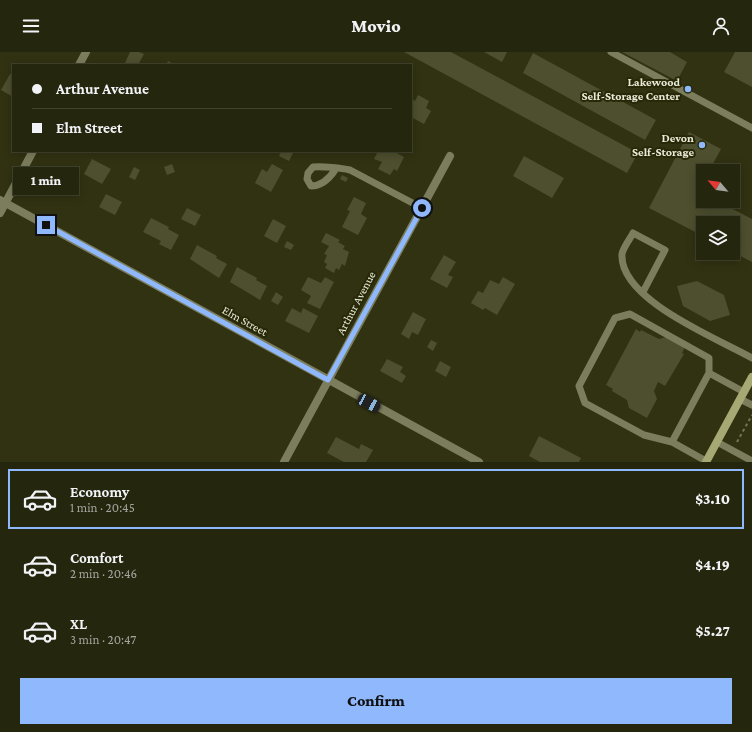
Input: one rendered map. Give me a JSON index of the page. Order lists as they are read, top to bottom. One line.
{"streets":{"street":["Arthur Avenue","Elm Street"]},"crossings":[["Arthur Avenue","Elm Street"]],"places":["Lakewood Self-Storage Center","Devon Self-Storage"],"north":"top left","page":{"header":"Movio","banner":["Arthur Avenue","Elm Street"],"bubble":"1 min","list":[{"name":"Economy","note":"1 min · 20:45","value":"$3.10"},{"name":"Comfort","note":"2 min · 20:46","value":"$4.19"},{"name":"XL","note":"3 min · 20:47","value":"$5.27"}],"buttons":"Confirm"}}
